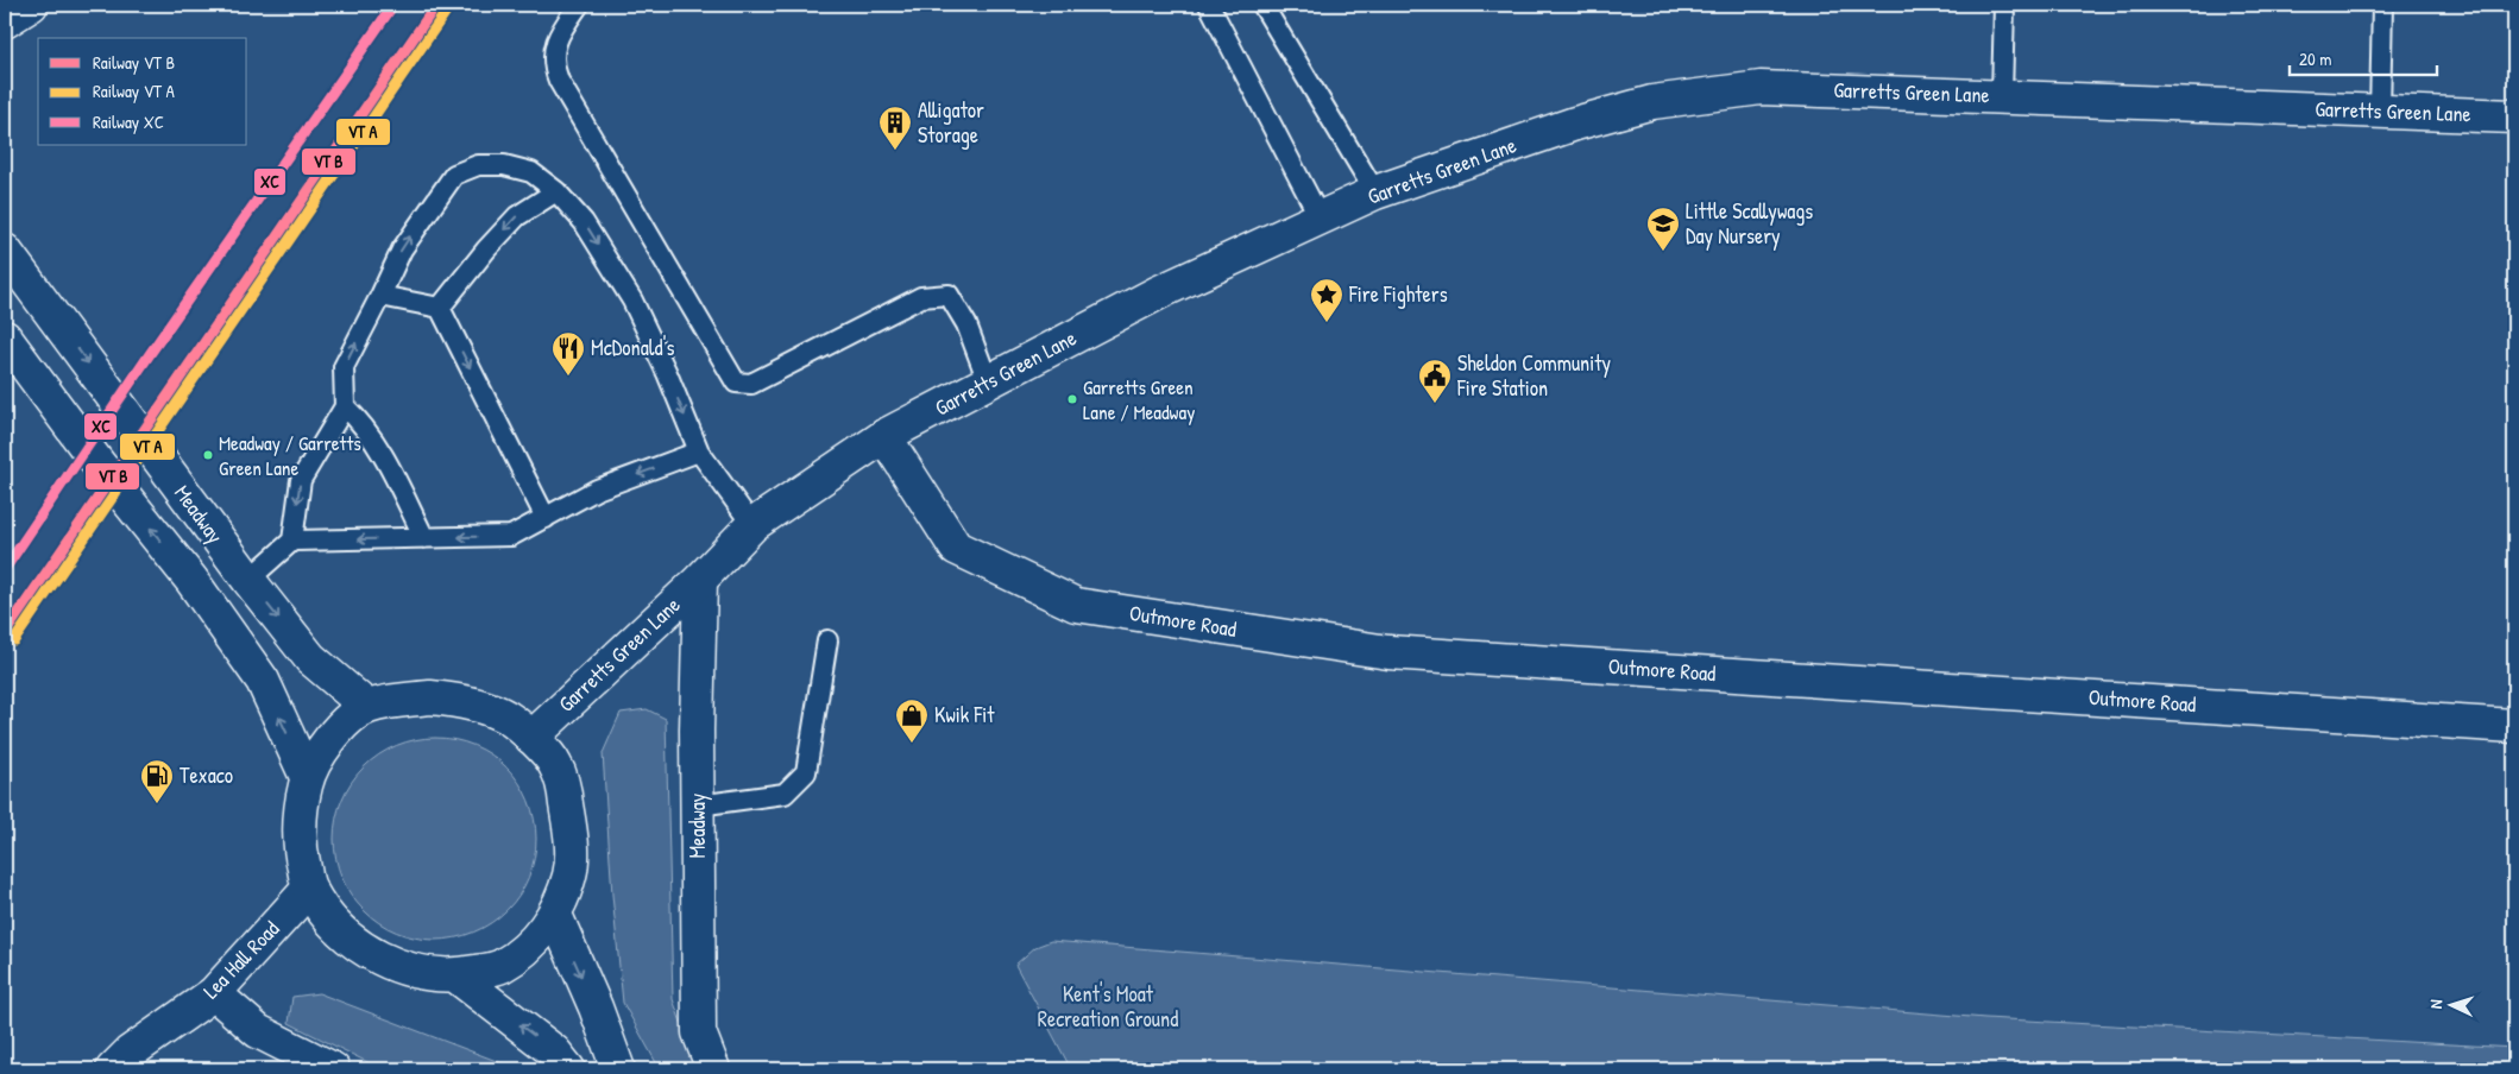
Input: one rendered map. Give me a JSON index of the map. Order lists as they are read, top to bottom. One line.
{"streets":{"street":["Garretts Green Lane","Meadway","Outmore Road","Lea Hall Road"]},"crossings":[["Garretts Green Lane","Meadway"],["Garretts Green Lane","Outmore Road"]],"parks":["Kent's Moat Recreation Ground"],"places":{"building":["Alligator Storage"],"school or university":["Little Scallywags Day Nursery"],"place":["Fire Fighters"],"restaurant":["McDonald's"],"other":["Garretts Green Lane / Meadway","Meadway / Garretts Green Lane"],"public building":["Sheldon Community Fire Station"],"shop":["Kwik Fit"],"fuel station":["Texaco"]},"lines":["rail line XC"],"legend":["Railway VT B","Railway VT A","Railway XC"],"scale_bar":"20 m","north":"left"}
